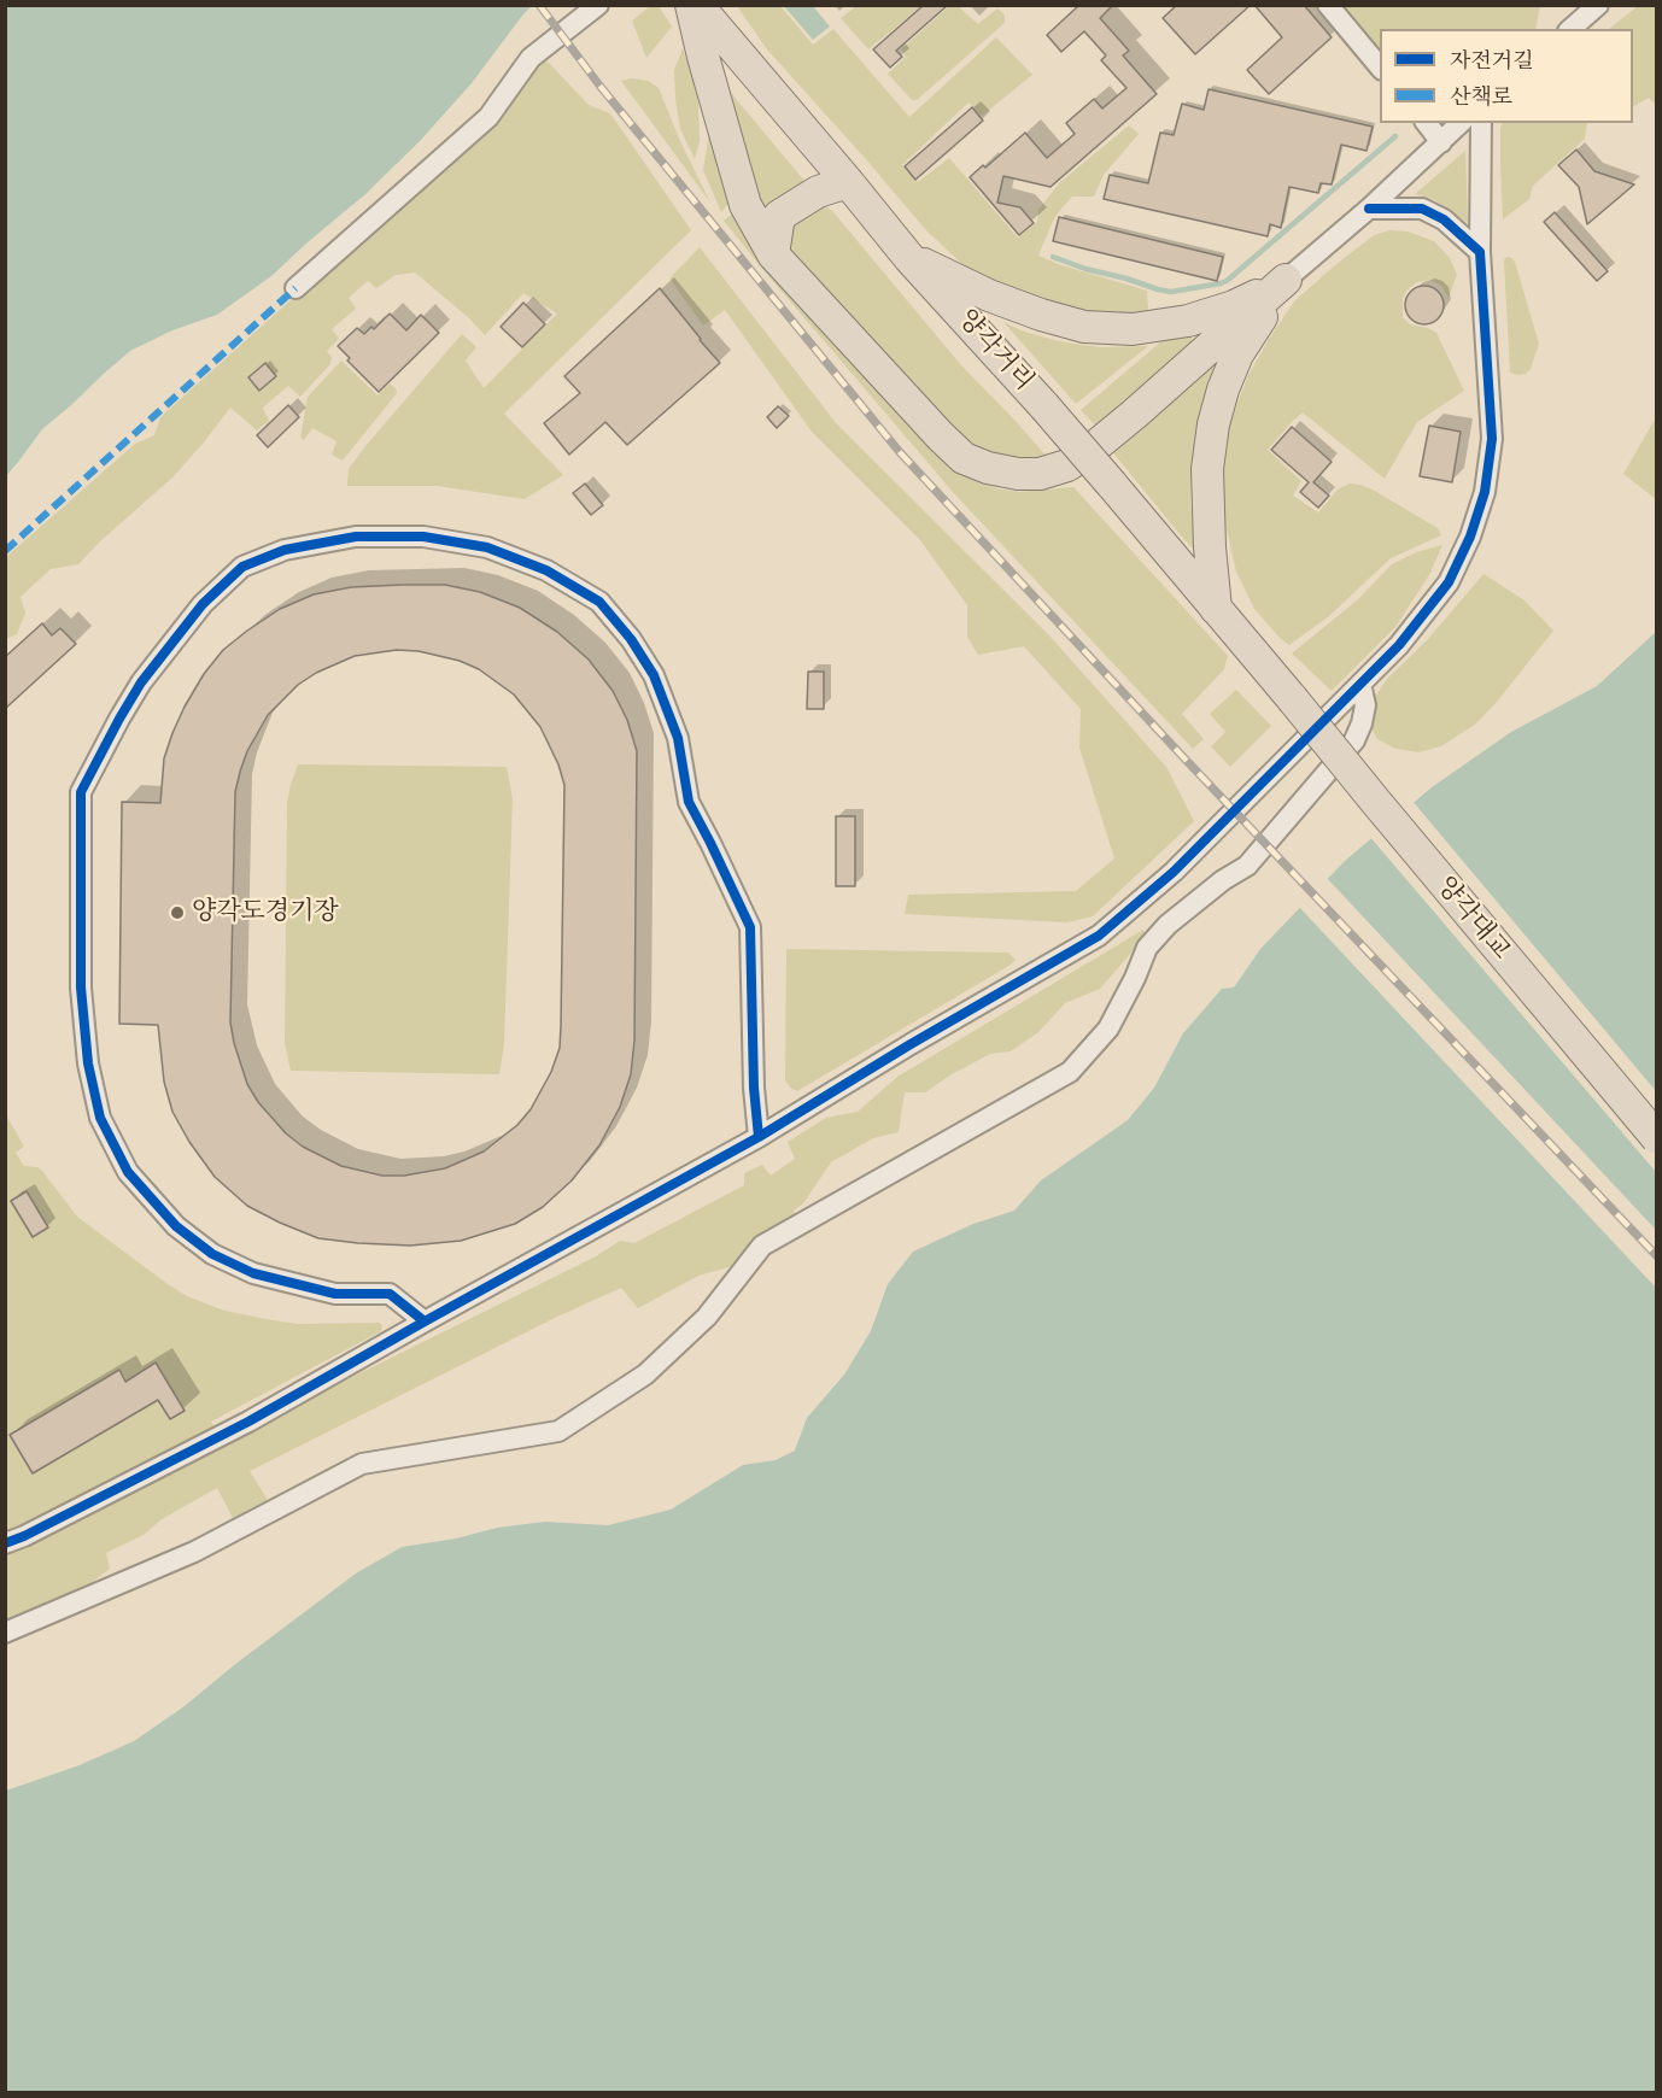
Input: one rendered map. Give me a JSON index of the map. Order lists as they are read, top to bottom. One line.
{"streets":{"main road":["양각거리","양각대교"]},"crossings":[["양각거리","양각대교"]],"places":["양각도경기장"],"legend":["자전거길","산책로"]}
